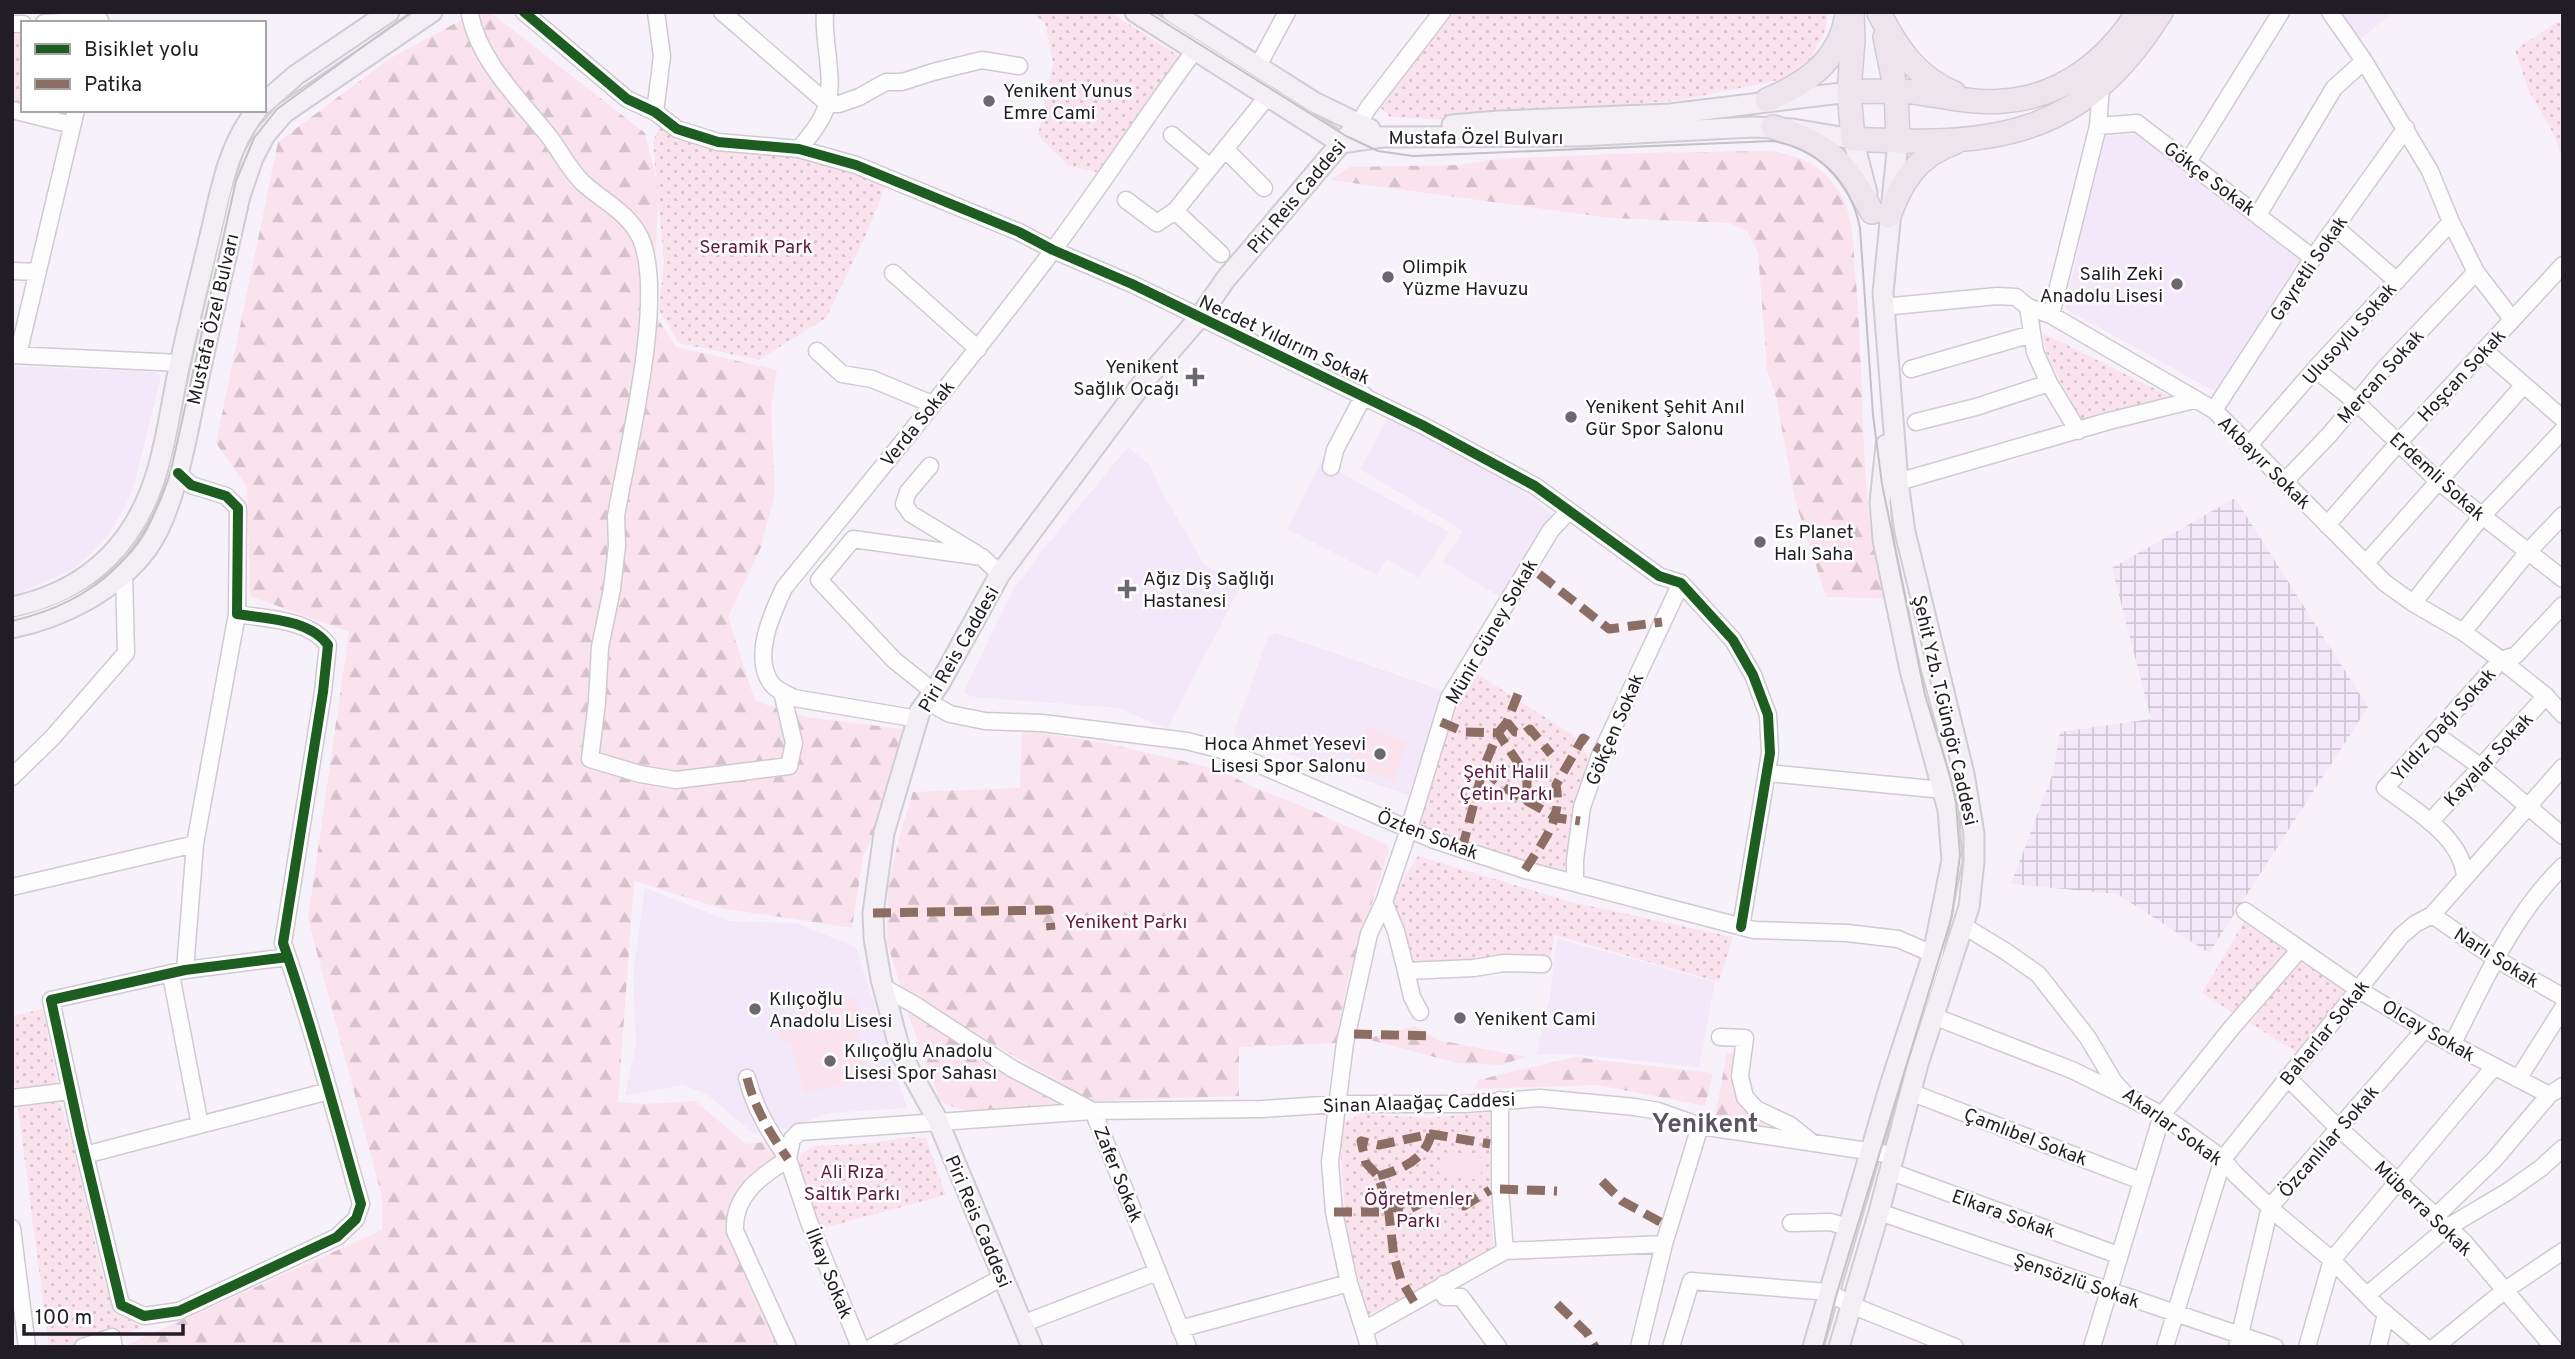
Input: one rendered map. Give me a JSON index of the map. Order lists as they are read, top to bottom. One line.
{"streets":{"main road":["Mustafa Özel Bulvarı","Piri Reis Caddesi","Şehit Yzb. T.Güngör Caddesi"],"street":["Gökçe Sokak","Gayretli Sokak","Ulusoylu Sokak","Necdet Yıldırım Sokak","Hoşcan Sokak","Mercan Sokak","Verda Sokak","Akbayır Sokak","Erdemli Sokak","Münir Güney Sokak","Yıldız Dağı Sokak","Gökçen Sokak","Kayalar Sokak","Özten Sokak","Narlı Sokak","Olcay Sokak","Baharlar Sokak","Sinan Alaağaç Caddesi","Akarlar Sokak","Çamlıbel Sokak","Özcanlılar Sokak","Zafer Sokak","Müberra Sokak","Elkara Sokak","İlkay Sokak","Şensözlü Sokak"]},"crossings":[["Mustafa Özel Bulvarı","Piri Reis Caddesi"],["Gökçe Sokak","Gayretli Sokak"],["Piri Reis Caddesi","Necdet Yıldırım Sokak"],["Piri Reis Caddesi","Özten Sokak"],["Piri Reis Caddesi","Sinan Alaağaç Caddesi"],["Piri Reis Caddesi","Zafer Sokak"],["Gayretli Sokak","Akbayır Sokak"],["Ulusoylu Sokak","Akbayır Sokak"],["Ulusoylu Sokak","Erdemli Sokak"],["Necdet Yıldırım Sokak","Verda Sokak"],["Necdet Yıldırım Sokak","Münir Güney Sokak"],["Necdet Yıldırım Sokak","Gökçen Sokak"],["Necdet Yıldırım Sokak","Özten Sokak"],["Hoşcan Sokak","Akbayır Sokak"],["Hoşcan Sokak","Erdemli Sokak"],["Mercan Sokak","Akbayır Sokak"],["Mercan Sokak","Erdemli Sokak"],["Akbayır Sokak","Şehit Yzb. T.Güngör Caddesi"],["Akbayır Sokak","Yıldız Dağı Sokak"],["Akbayır Sokak","Kayalar Sokak"],["Münir Güney Sokak","Özten Sokak"],["Münir Güney Sokak","Sinan Alaağaç Caddesi"],["Şehit Yzb. T.Güngör Caddesi","Özten Sokak"],["Şehit Yzb. T.Güngör Caddesi","Sinan Alaağaç Caddesi"],["Şehit Yzb. T.Güngör Caddesi","Akarlar Sokak"],["Şehit Yzb. T.Güngör Caddesi","Çamlıbel Sokak"],["Şehit Yzb. T.Güngör Caddesi","Elkara Sokak"],["Şehit Yzb. T.Güngör Caddesi","Şensözlü Sokak"],["Yıldız Dağı Sokak","Kayalar Sokak"],["Gökçen Sokak","Özten Sokak"],["Narlı Sokak","Baharlar Sokak"],["Olcay Sokak","Baharlar Sokak"],["Olcay Sokak","Özcanlılar Sokak"],["Baharlar Sokak","Akarlar Sokak"],["Baharlar Sokak","Müberra Sokak"],["Baharlar Sokak","Şensözlü Sokak"],["Sinan Alaağaç Caddesi","Zafer Sokak"],["Sinan Alaağaç Caddesi","Elkara Sokak"],["Akarlar Sokak","Özcanlılar Sokak"],["Özcanlılar Sokak","Müberra Sokak"],["Özcanlılar Sokak","Şensözlü Sokak"]],"districts":["Yenikent"],"parks":["Seramik Park","Şehit Halil Çetin Parkı","Yenikent Parkı","Ali Rıza Saltık Parkı","Öğretmenler Parkı"],"places":{"other":["Yenikent Yunus Emre Cami","Olimpik Yüzme Havuzu","Salih Zeki Anadolu Lisesi","Yenikent Şehit Anıl Gür Spor Salonu","Es Planet Halı Saha","Hoca Ahmet Yesevi Lisesi Spor Salonu","Kılıçoğlu Anadolu Lisesi","Yenikent Cami","Kılıçoğlu Anadolu Lisesi Spor Sahası"],"health":["Yenikent Sağlık Ocağı","Ağız Diş Sağlığı Hastanesi"]},"legend":["Bisiklet yolu","Patika"],"scale_bar":"100 m"}
